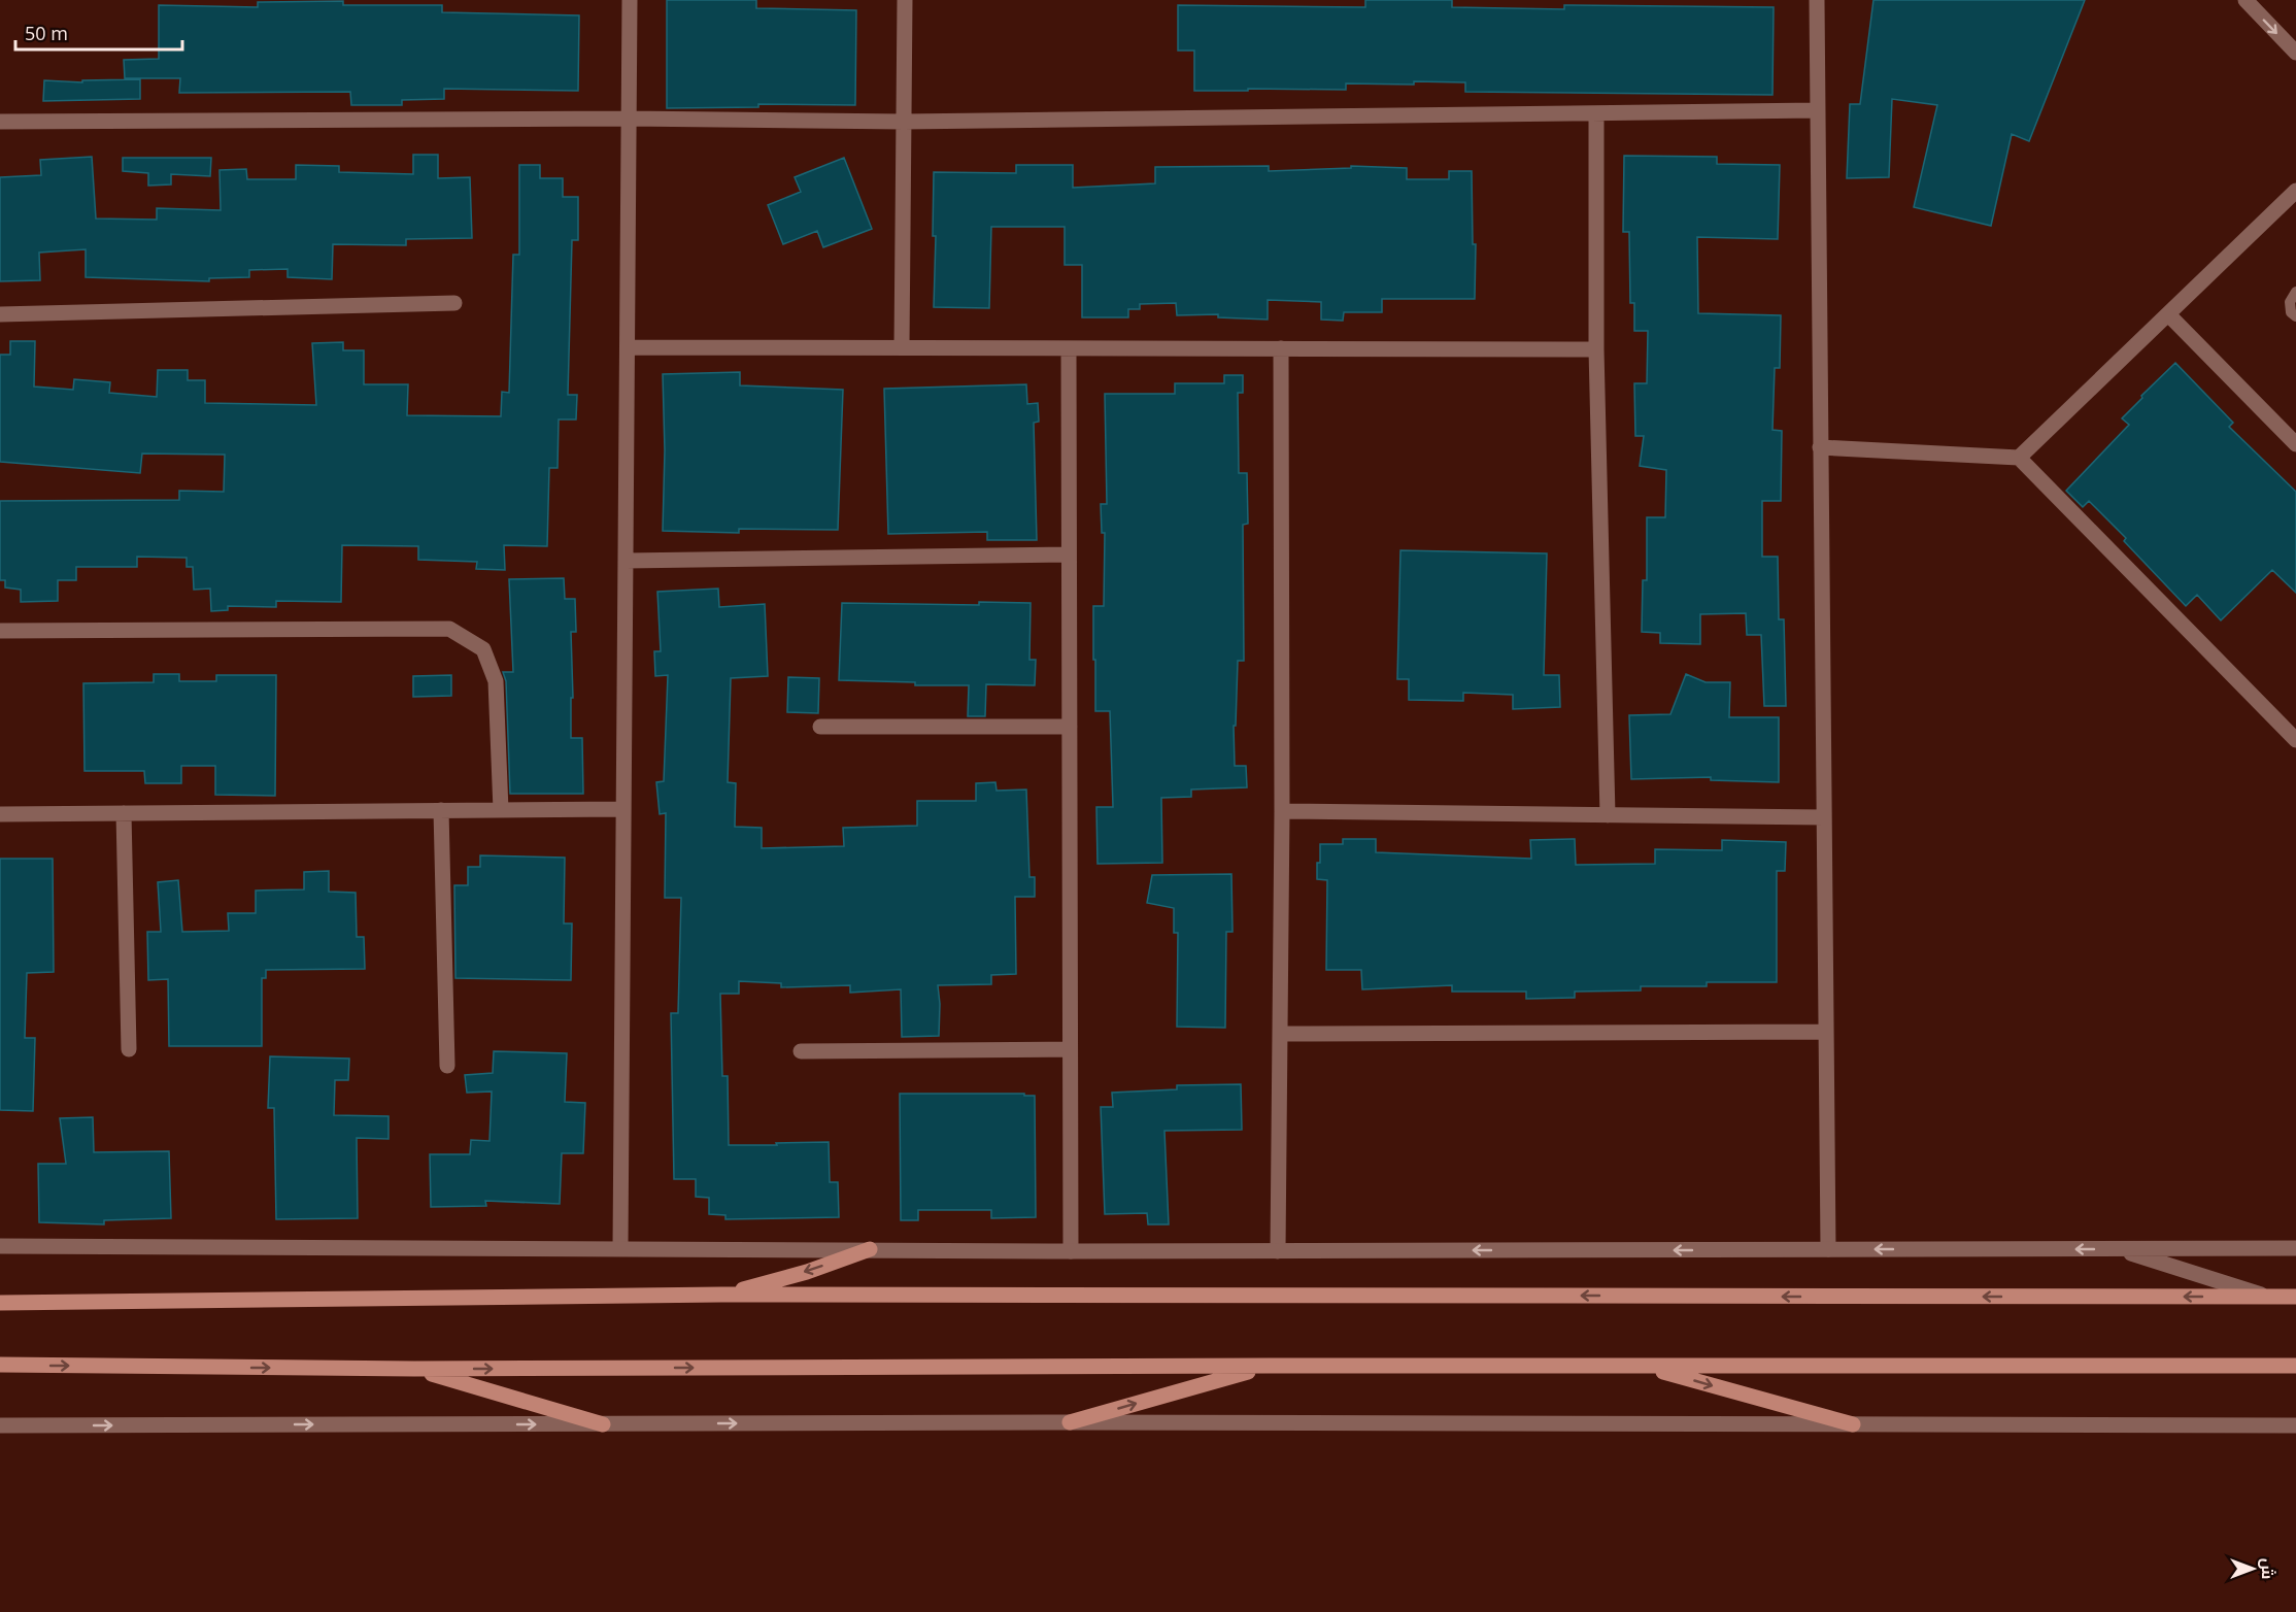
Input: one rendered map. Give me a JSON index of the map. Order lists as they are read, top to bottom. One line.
{"scale_bar":"50 m","north":"right"}
